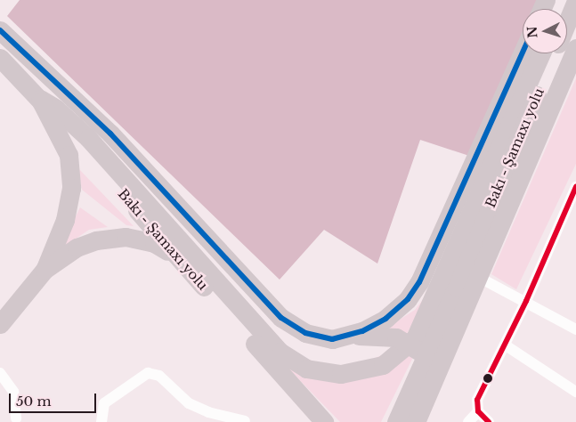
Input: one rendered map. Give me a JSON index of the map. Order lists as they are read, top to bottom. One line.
{"streets":{"highway":["Bakı - Şamaxı yolu"]},"scale_bar":"50 m","north":"left"}
